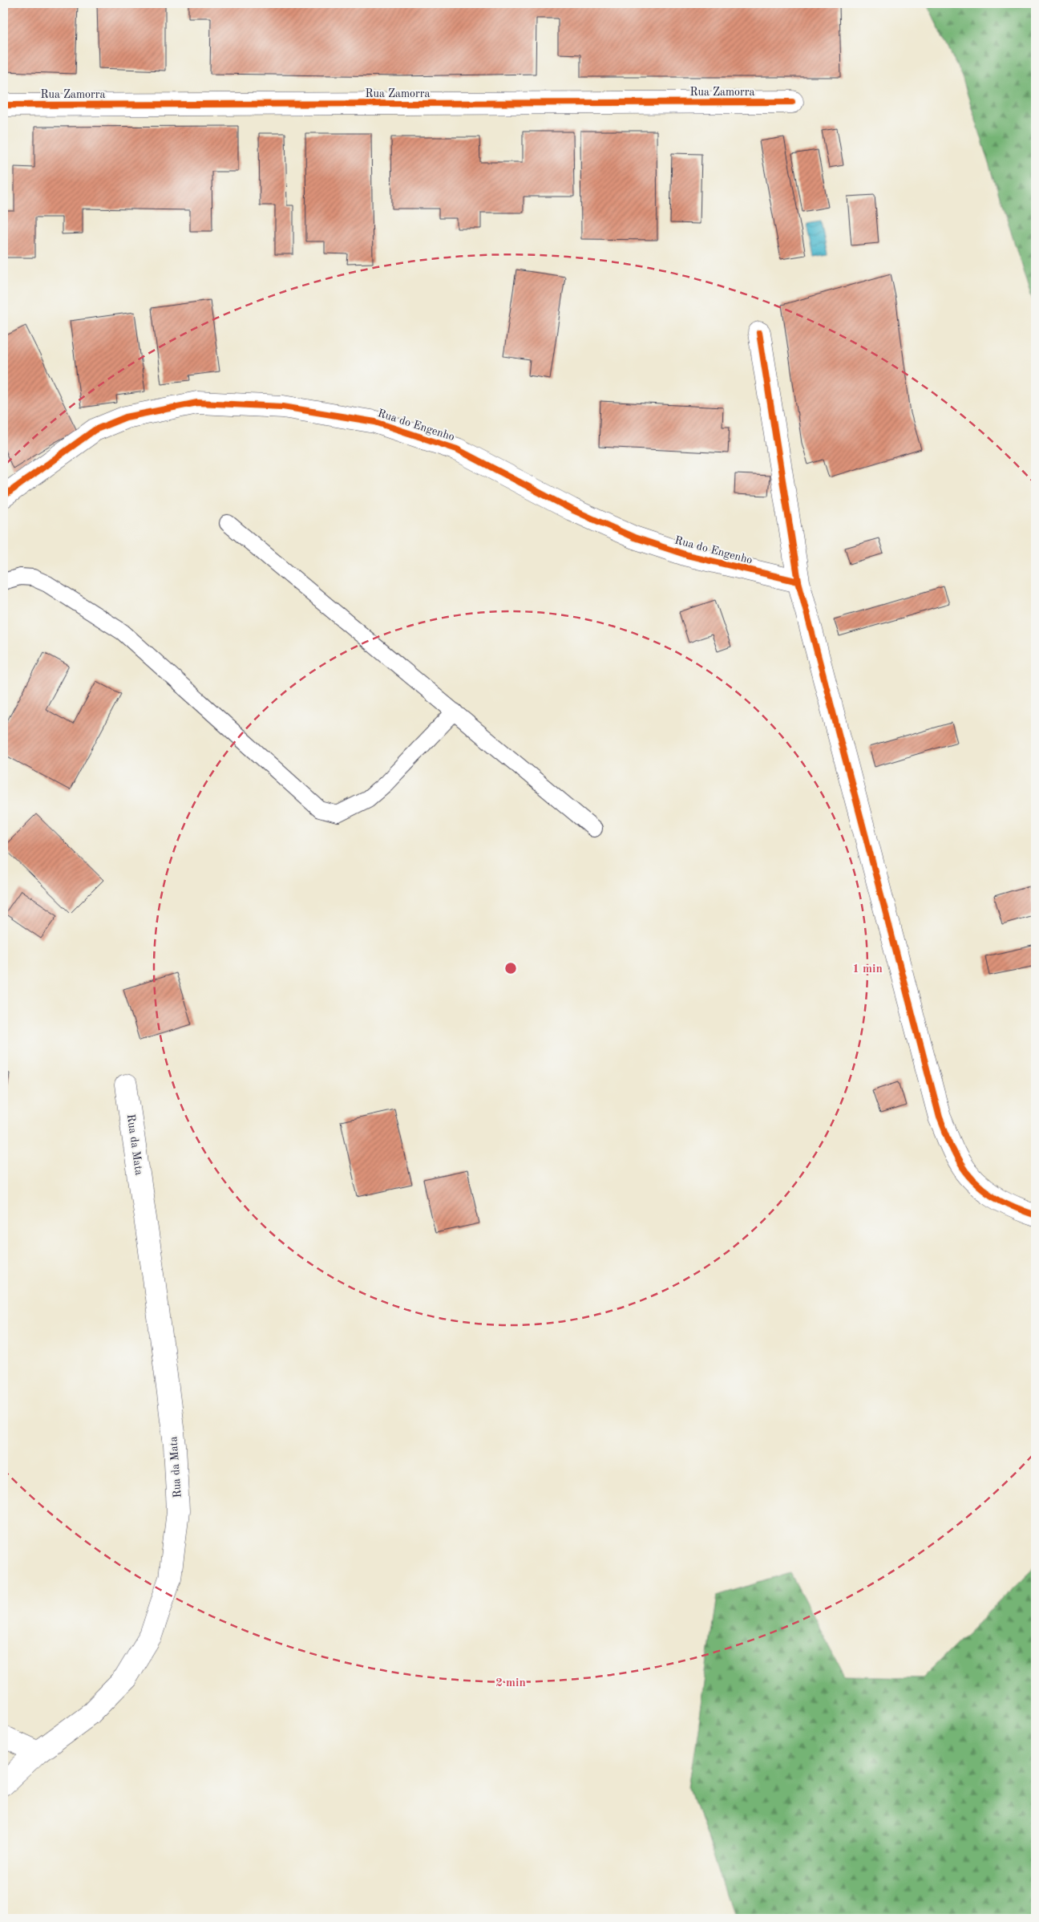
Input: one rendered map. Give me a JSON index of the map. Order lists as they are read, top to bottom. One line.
{"streets":{"street":["Rua Zamorra","Rua do Engenho","Rua da Mata"]},"rings":["1 min","2 min"]}
